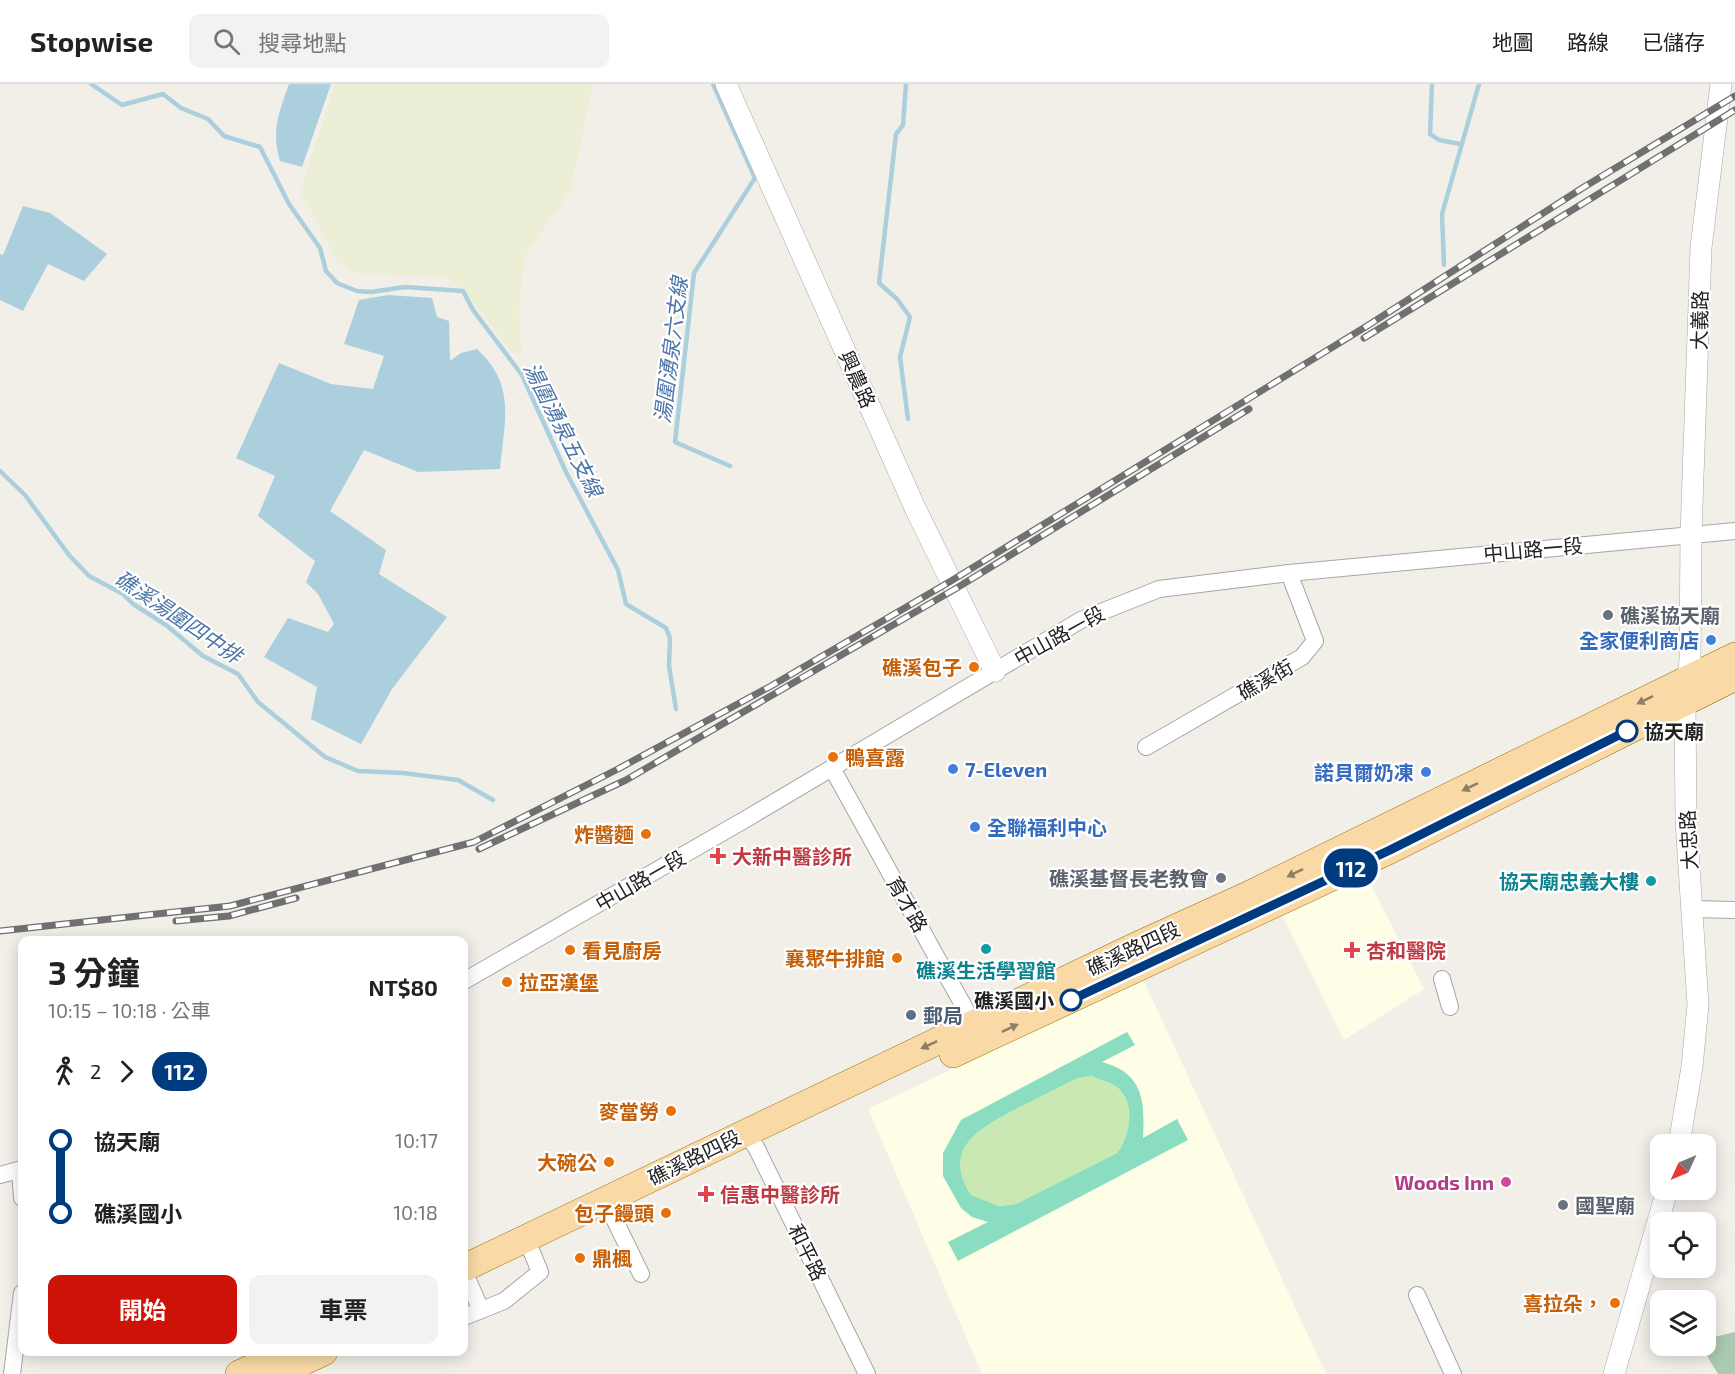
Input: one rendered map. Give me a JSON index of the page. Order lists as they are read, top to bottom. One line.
{"streets":{"main road":["礁溪路四段"],"street":["大義路","興農路","中山路一段","礁溪街","大忠路","育才路","和平路"]},"crossings":[["大義路","中山路一段"],["大義路","大忠路"],["興農路","中山路一段"],["中山路一段","礁溪街"],["中山路一段","大忠路"],["中山路一段","育才路"],["大忠路","礁溪路四段"],["育才路","礁溪路四段"],["礁溪路四段","和平路"]],"water":["湯圍湧泉六支線","湯圍湧泉五支線","礁溪湯圍四中排"],"places":{"other":["礁溪協天廟","全家便利商店","礁溪包子","協天廟","鴨喜露","7-Eleven","諾貝爾奶凍","全聯福利中心","炸醬麵","礁溪基督長老教會","協天廟忠義大樓","礁溪生活學習館","看見廚房","襄聚牛排館","拉亞漢堡","礁溪國小","郵局","麥當勞","大碗公","Woods Inn","國聖廟","包子饅頭","鼎楓","喜拉朵，"],"health":["大新中醫診所","杏和醫院","信惠中醫診所"]},"lines":["bus line 112"],"north":"bottom left","page":{"header":"Stopwise","search":"搜尋地點","nav":["地圖","路線","已儲存"],"on_map":"112","heading":["3 分鐘","10:15 – 10:18 · 公車","NT$80"],"legs":["2","112"],"list":[{"name":"協天廟","value":"10:17"},{"name":"礁溪國小","value":"10:18"}],"buttons":["開始","車票"]}}
